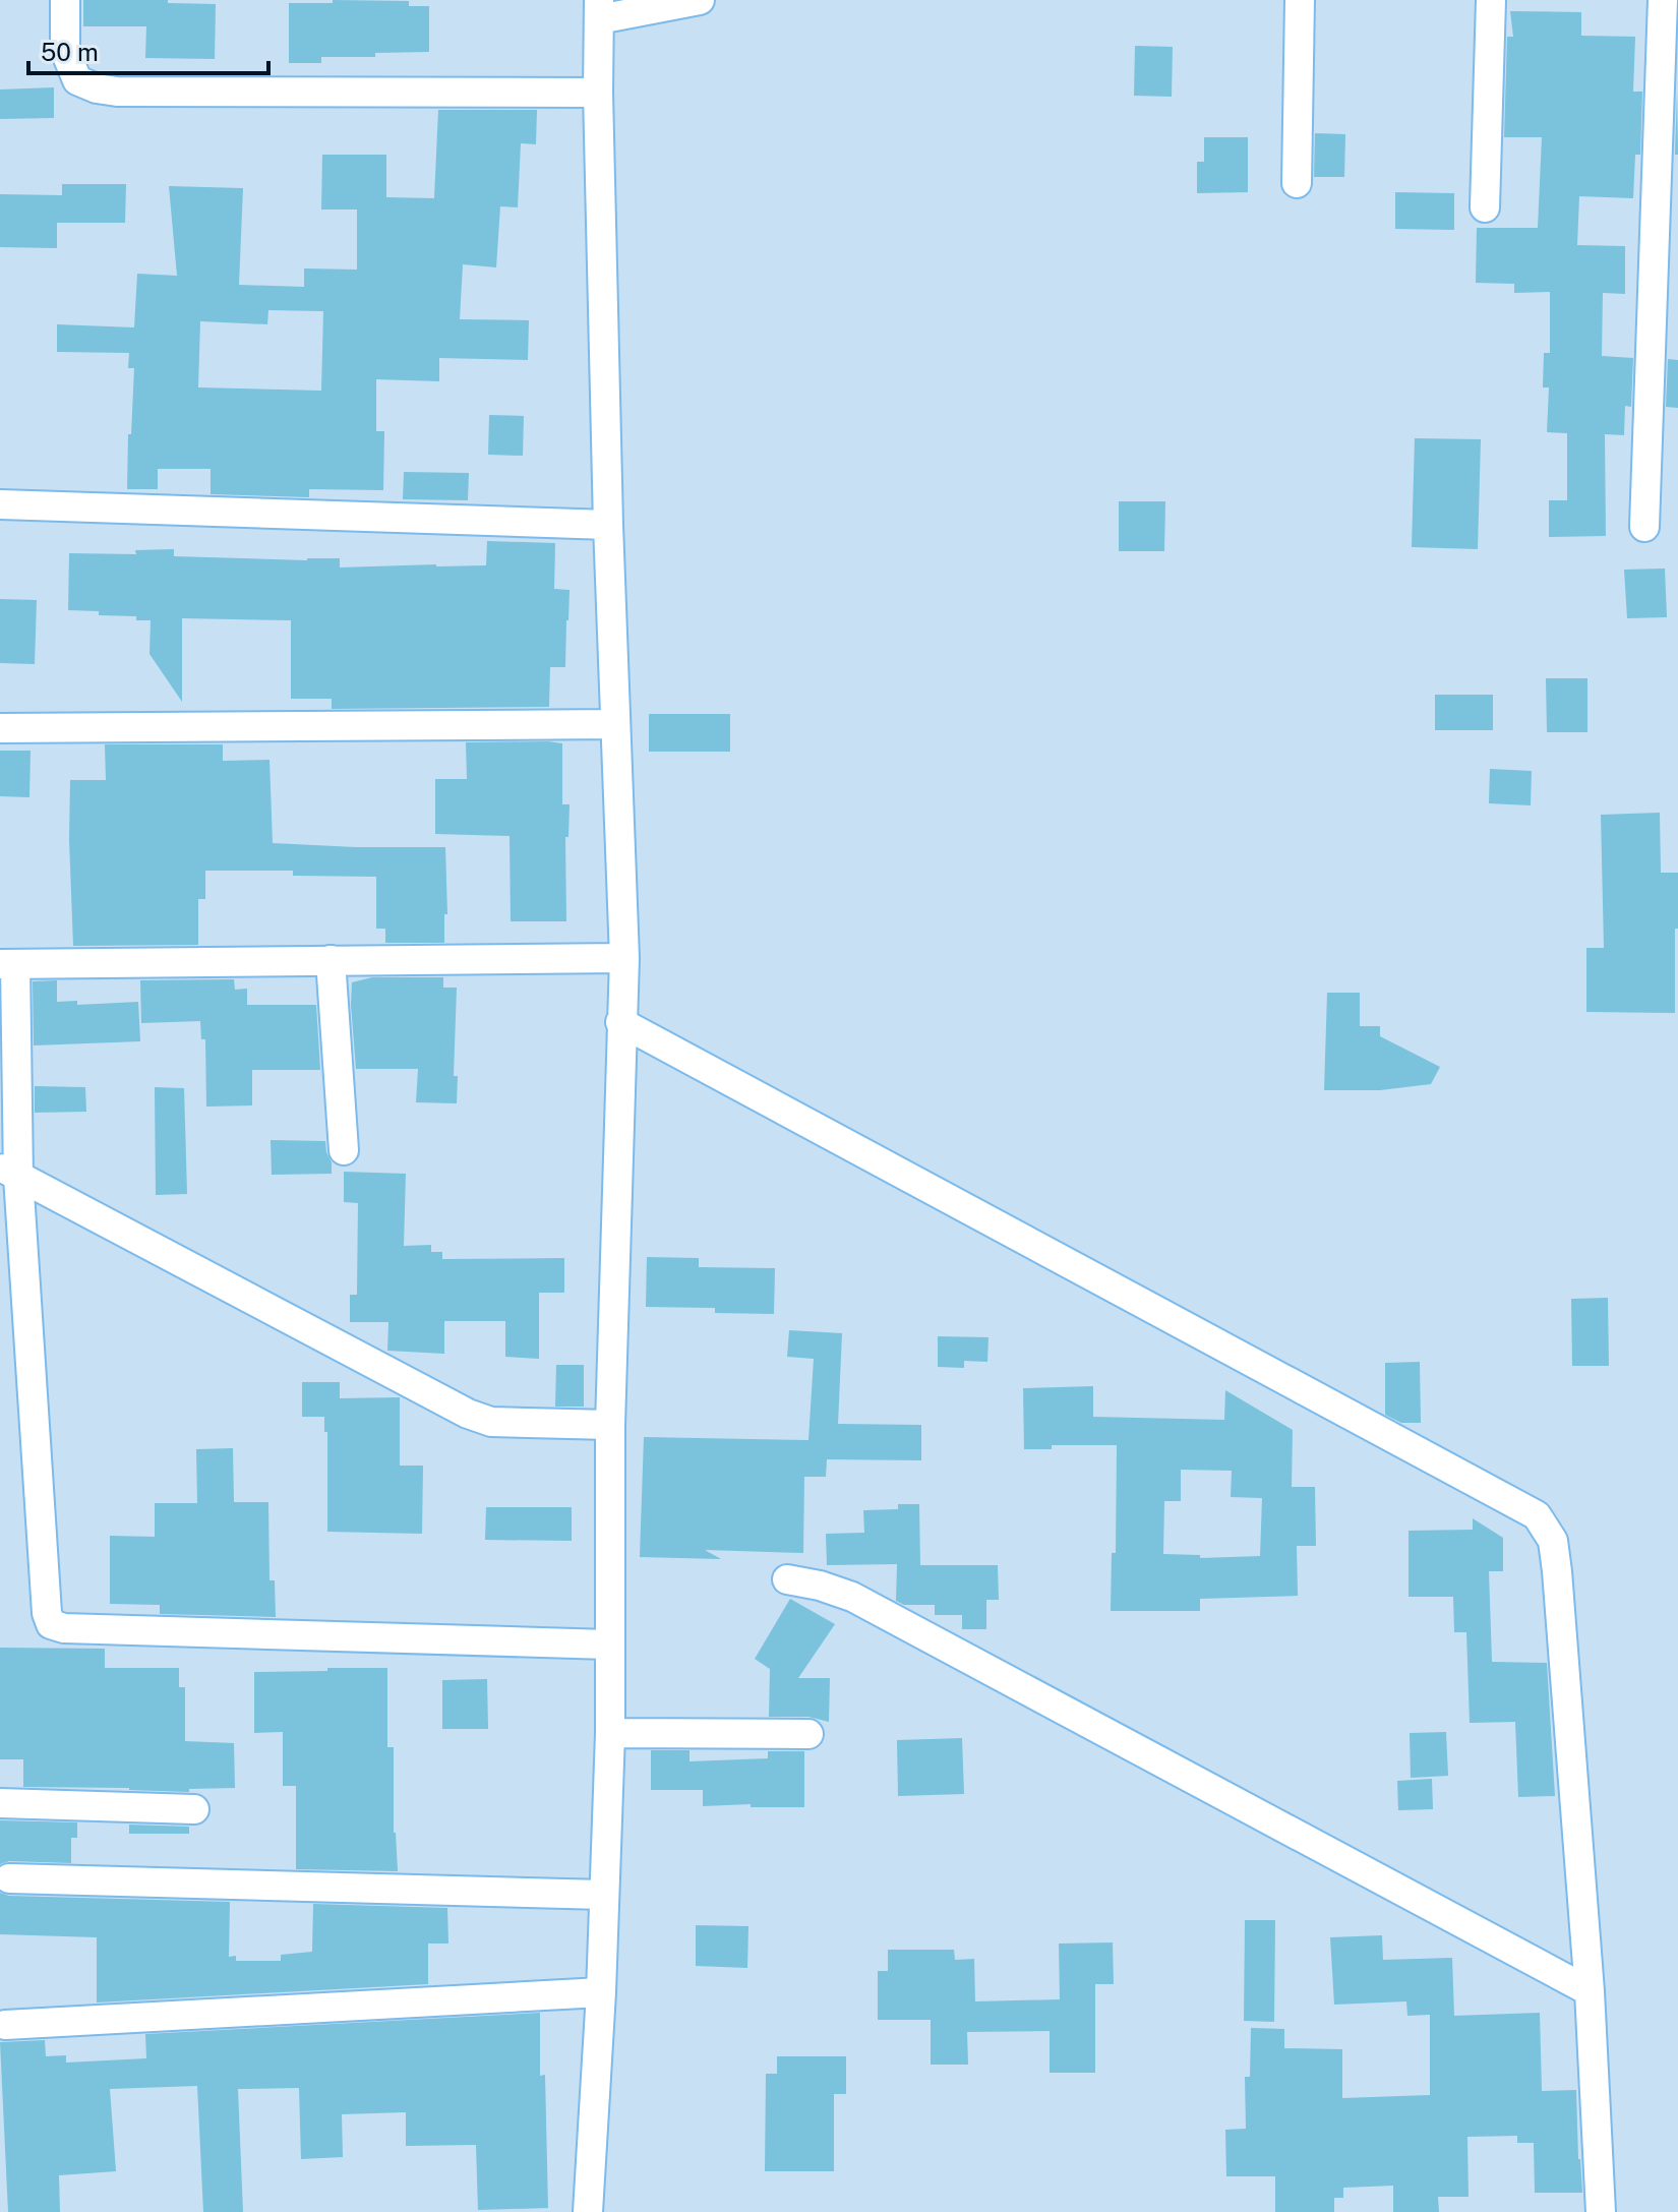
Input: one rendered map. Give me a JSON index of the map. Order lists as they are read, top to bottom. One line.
{"scale_bar":"50 m"}
